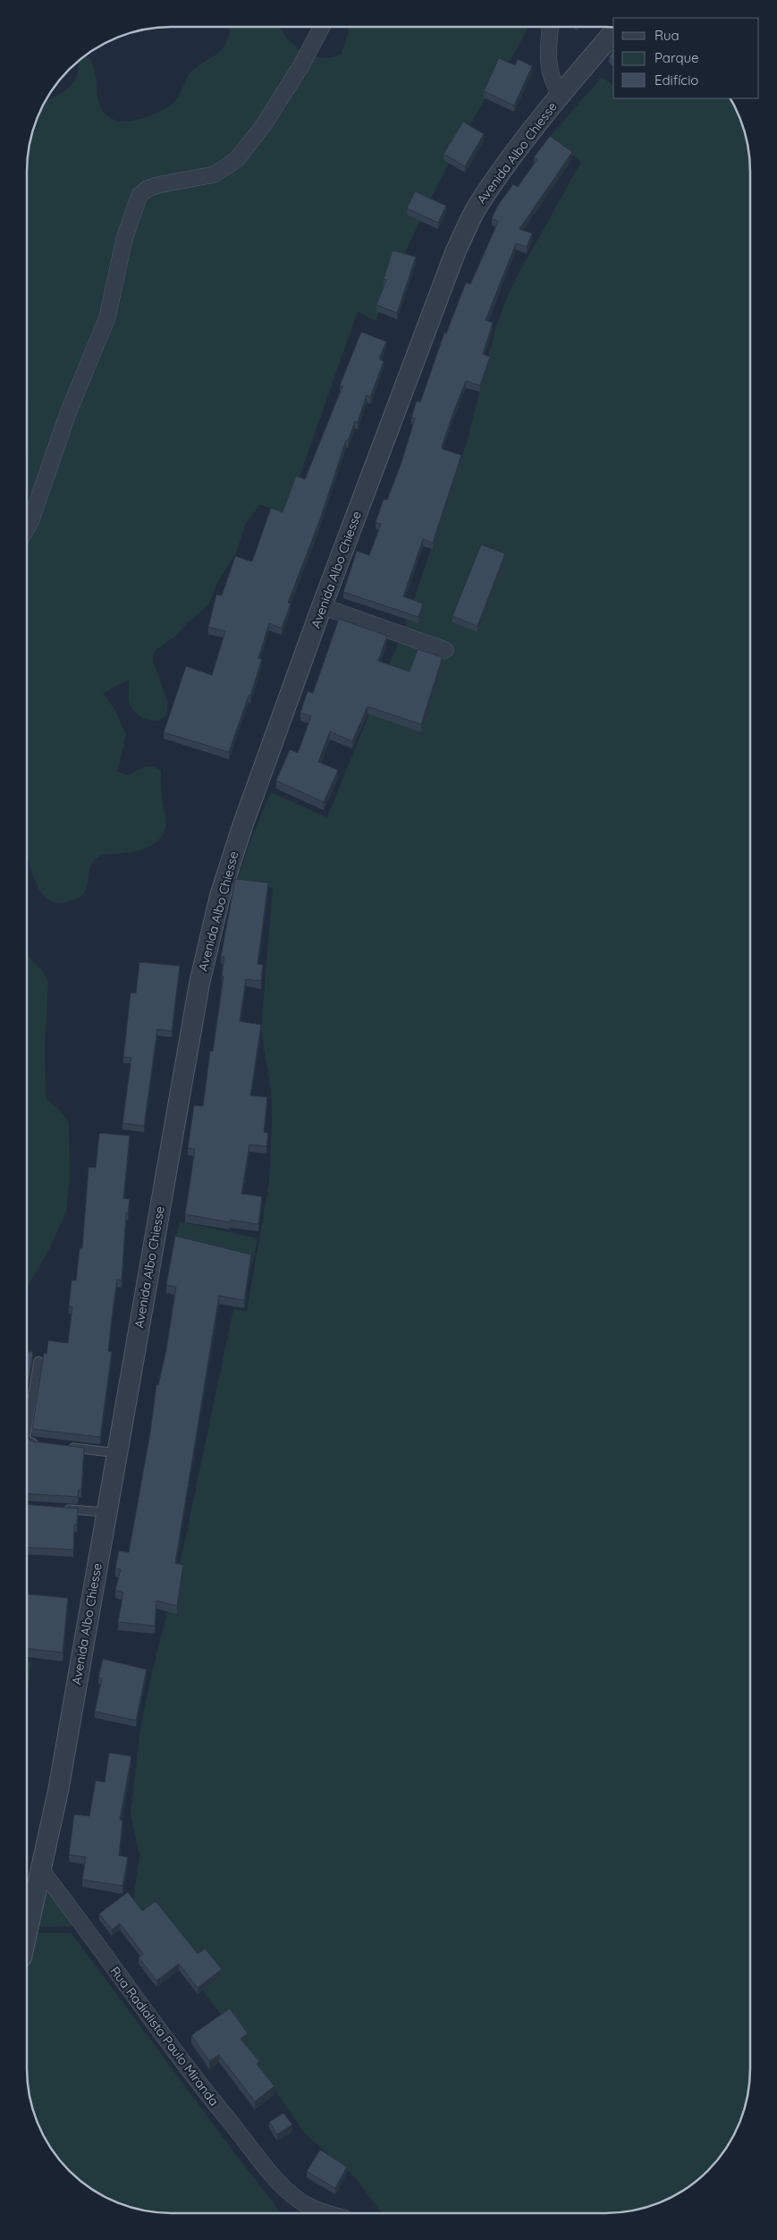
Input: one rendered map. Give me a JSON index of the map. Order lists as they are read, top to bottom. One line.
{"streets":{"street":["Avenida Albo Chiesse","Rua Radialista Paulo Miranda"]},"crossings":[["Avenida Albo Chiesse","Rua Radialista Paulo Miranda"]],"legend":["Rua","Parque","Edifício"]}
